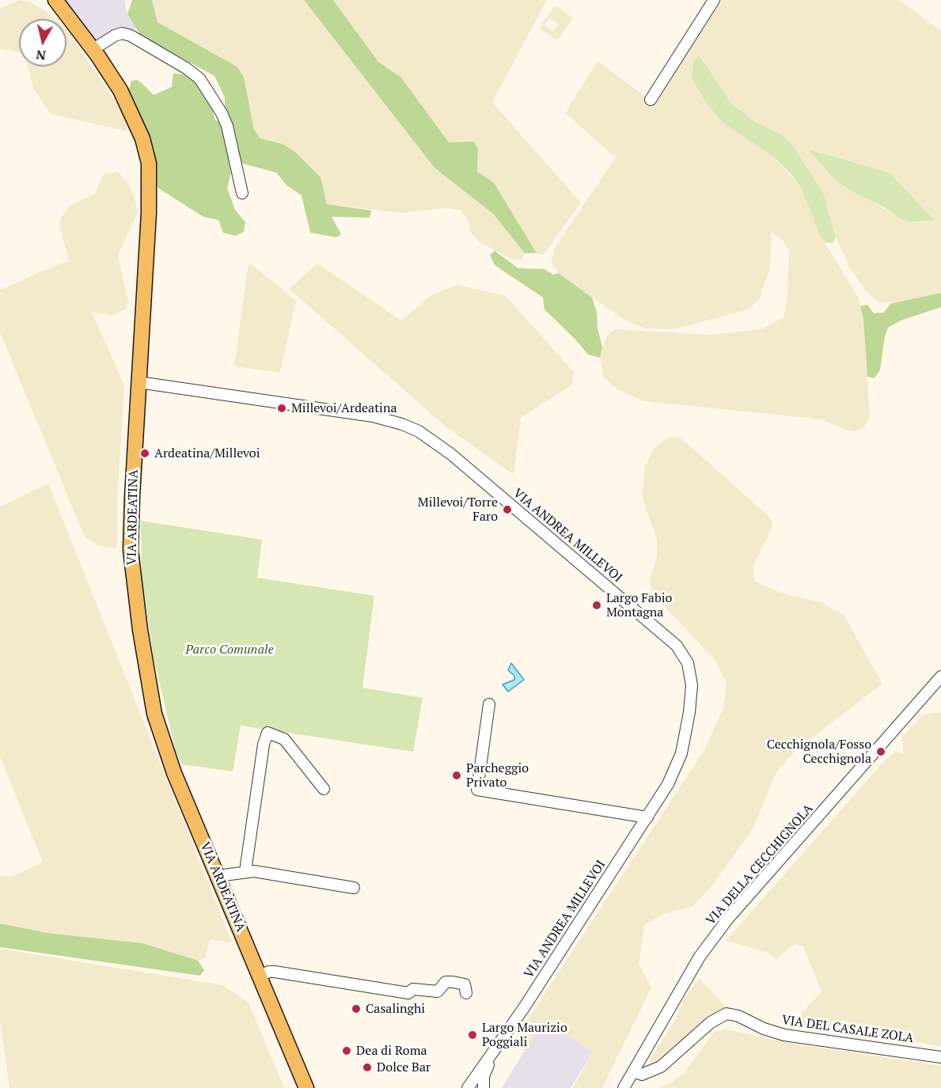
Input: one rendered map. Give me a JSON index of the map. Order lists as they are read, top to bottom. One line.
{"streets":{"main road":["VIA ARDEATINA"],"street":["VIA ANDREA MILLEVOI","VIA DELLA CECCHIGNOLA","VIA DEL CASALE ZOLA"]},"crossings":[["VIA ARDEATINA","VIA ANDREA MILLEVOI"],["VIA DELLA CECCHIGNOLA","VIA DEL CASALE ZOLA"]],"parks":["Parco Comunale"],"places":["Millevoi/Ardeatina","Ardeatina/Millevoi","Millevoi/Torre Faro","Largo Fabio Montagna","Cecchignola/Fosso Cecchignola","Parcheggio Privato","Casalinghi","Largo Maurizio Poggiali","Dea di Roma","Dolce Bar"],"north":"bottom"}
